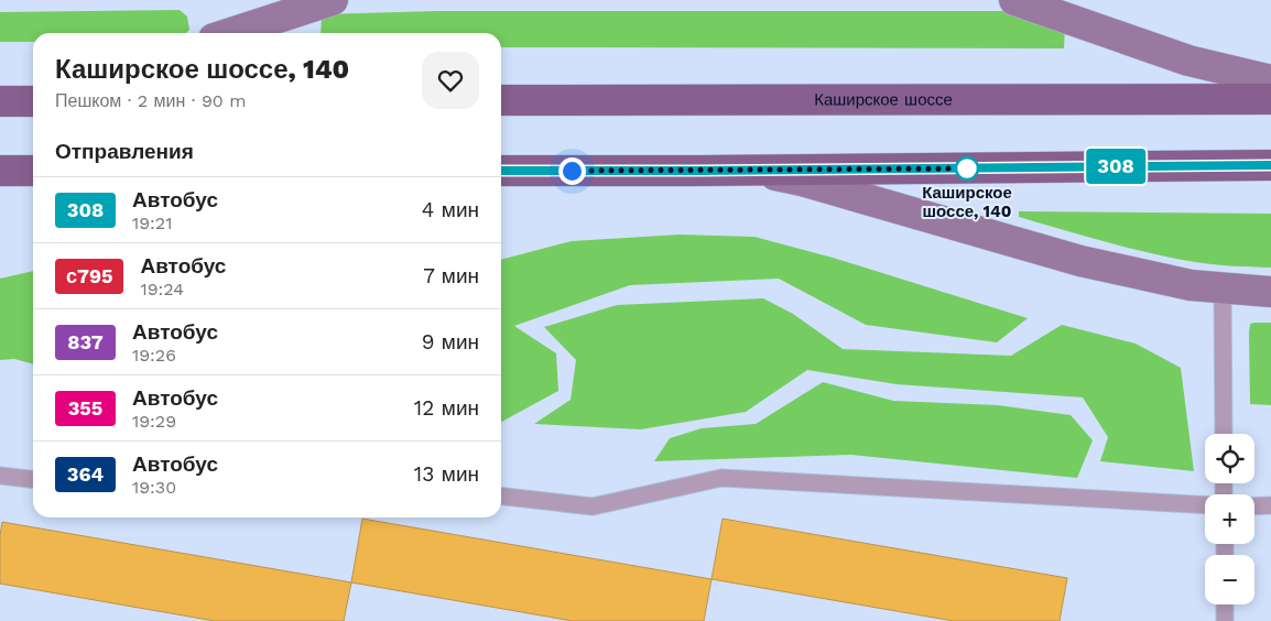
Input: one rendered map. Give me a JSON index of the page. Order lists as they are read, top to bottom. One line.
{"streets":{"main road":["Каширское шоссе"]},"places":["Каширское шоссе, 140"],"lines":["bus line 308"],"page":{"on_map":"308","heading":[["Каширское шоссе, 140","Пешком · 2 мин · 90 m"],"Отправления"],"list":[{"mark":"308","name":"Автобус","note":"19:21","value":"4 мин"},{"mark":"с795","name":"Автобус","note":"19:24","value":"7 мин"},{"mark":"837","name":"Автобус","note":"19:26","value":"9 мин"},{"mark":"355","name":"Автобус","note":"19:29","value":"12 мин"},{"mark":"364","name":"Автобус","note":"19:30","value":"13 мин"}],"map_buttons":["+","−"]}}
